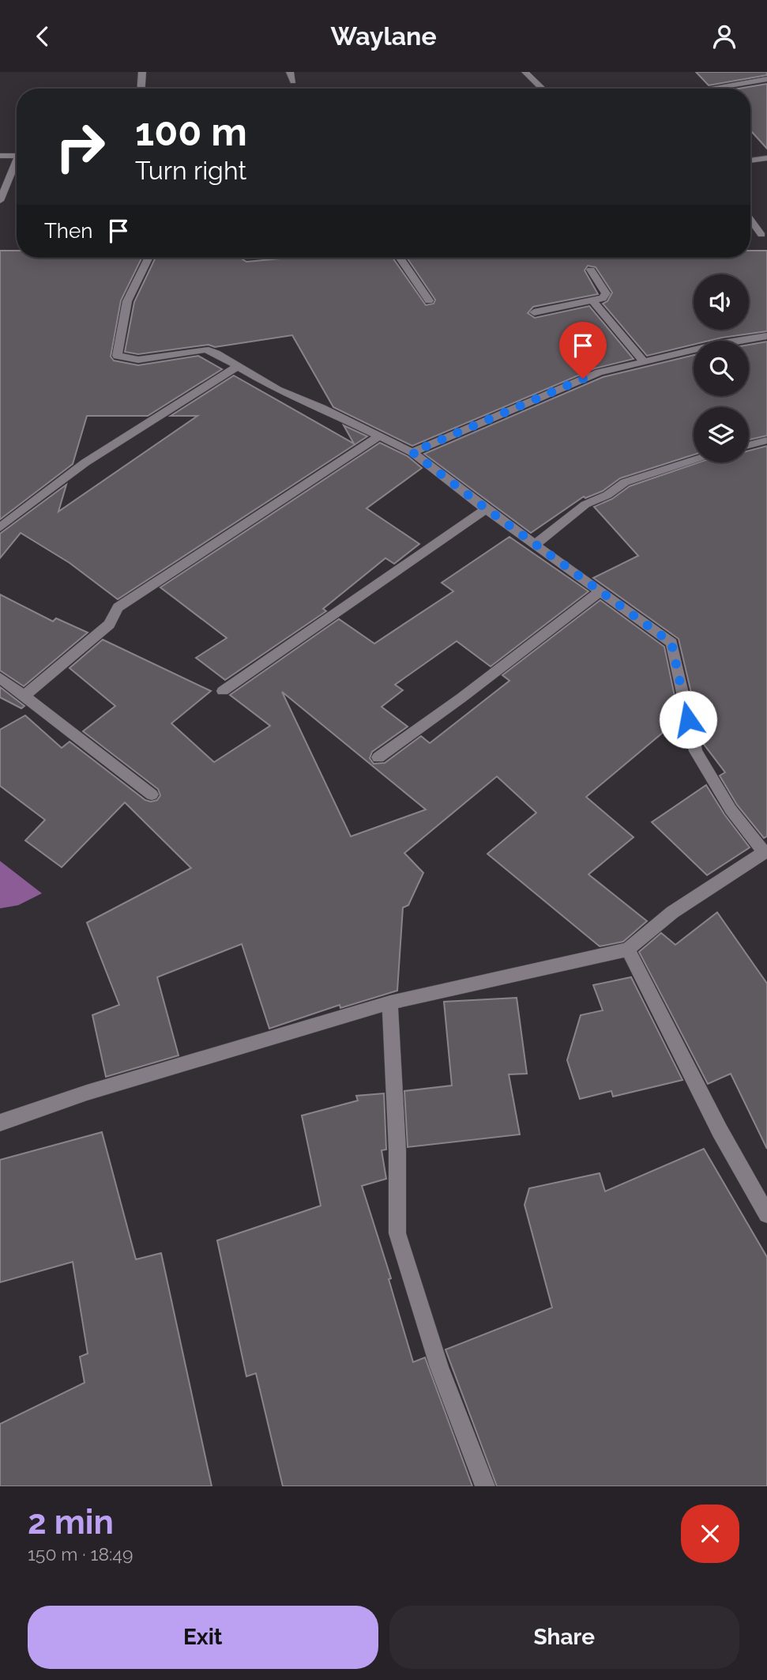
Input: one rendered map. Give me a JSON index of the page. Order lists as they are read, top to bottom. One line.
{"page":{"header":"Waylane","turn":["100 m","Turn right"],"then":"Then","heading":["2 min","150 m · 18:49"],"buttons":["Exit","Share"]}}
